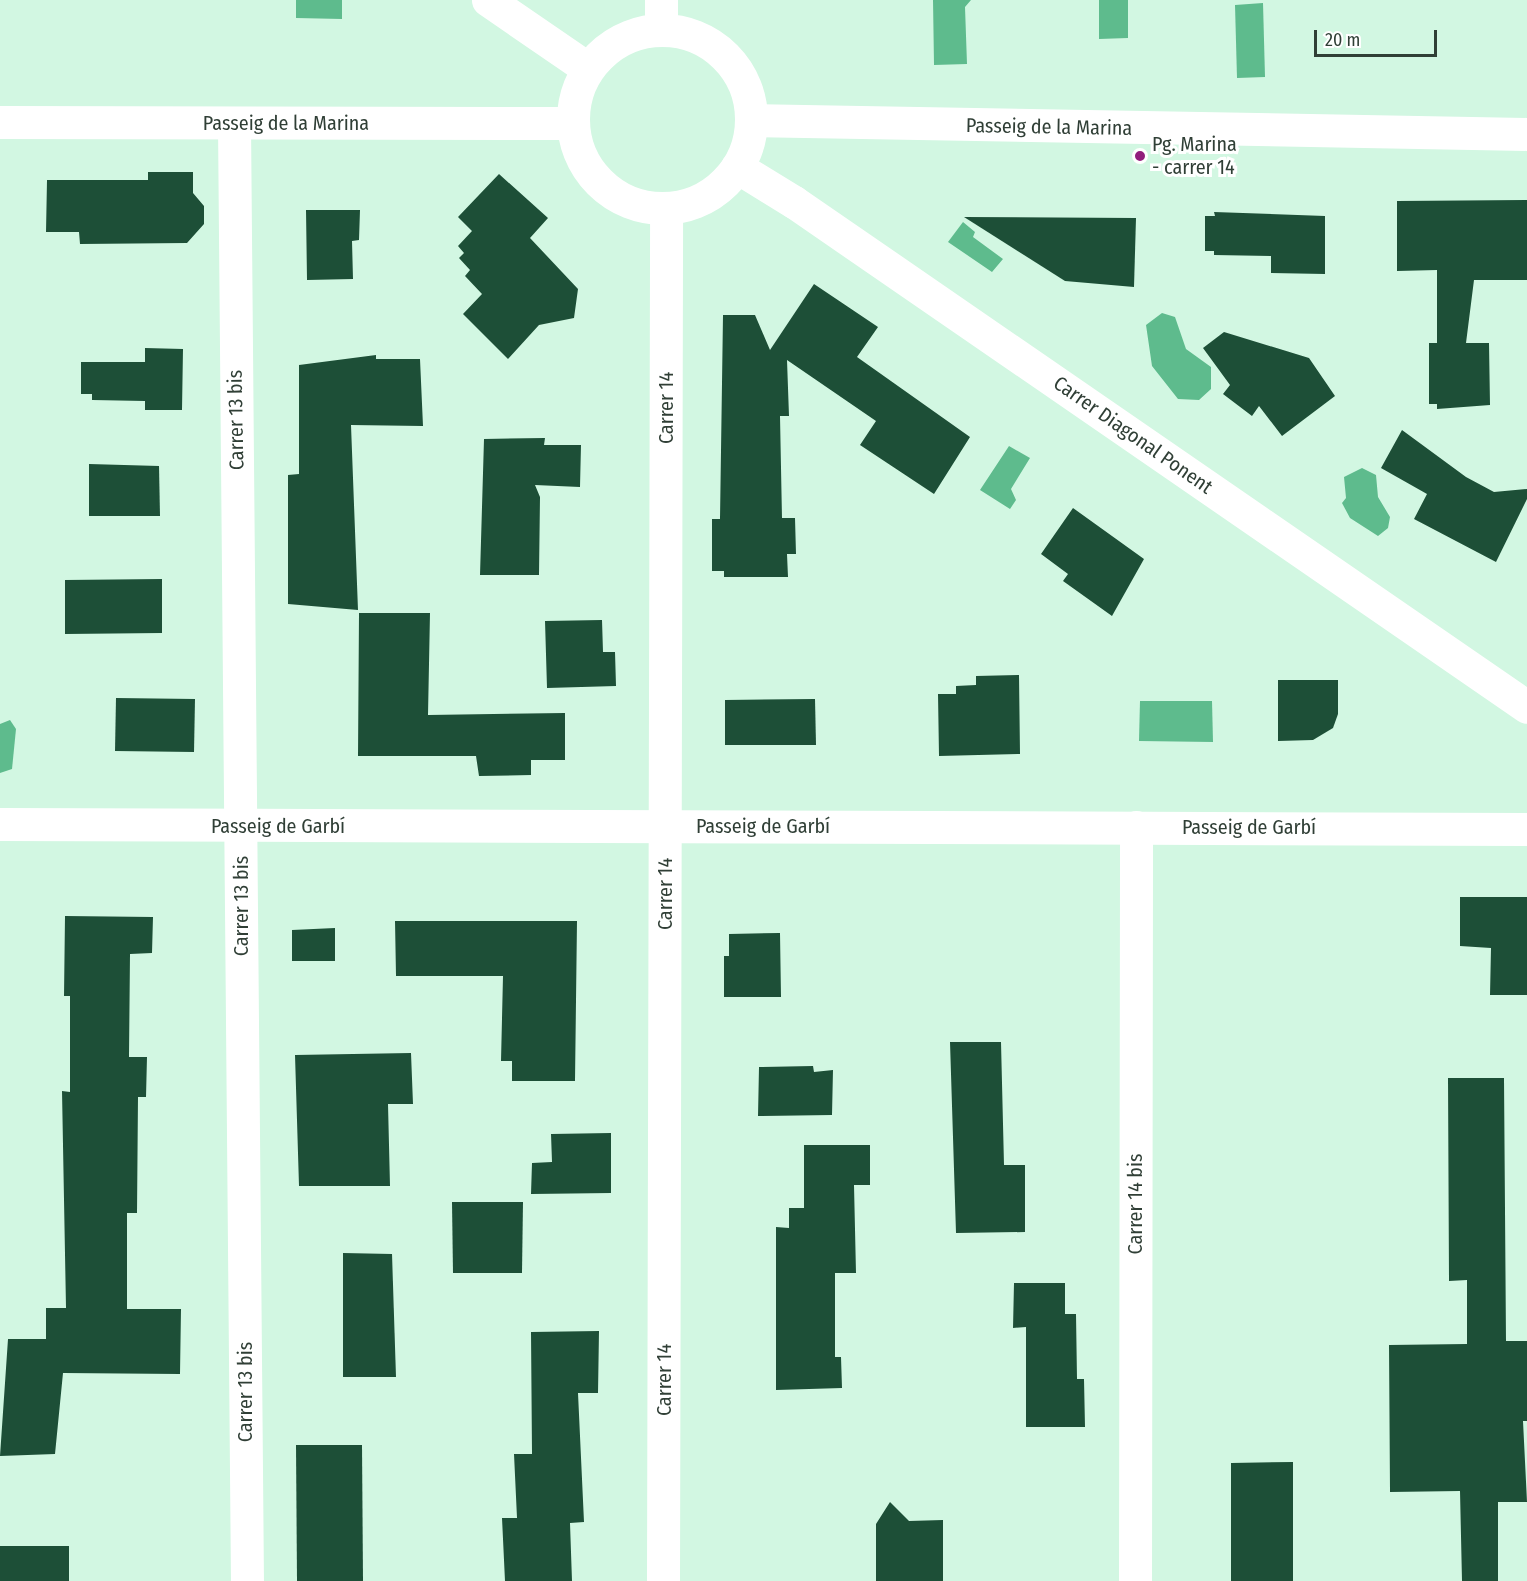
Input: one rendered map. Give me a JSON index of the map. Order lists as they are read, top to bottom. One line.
{"streets":{"street":["Passeig de la Marina","Carrer 14","Carrer 13 bis","Carrer Diagonal Ponent","Passeig de Garbí","Carrer 14 bis"]},"crossings":[["Passeig de la Marina","Carrer 14"],["Passeig de la Marina","Carrer 13 bis"],["Passeig de la Marina","Carrer Diagonal Ponent"],["Carrer 14","Carrer Diagonal Ponent"],["Carrer 14","Passeig de Garbí"],["Carrer 13 bis","Passeig de Garbí"],["Passeig de Garbí","Carrer 14 bis"]],"places":["Pg. Marina - carrer 14"],"scale_bar":"20 m"}
